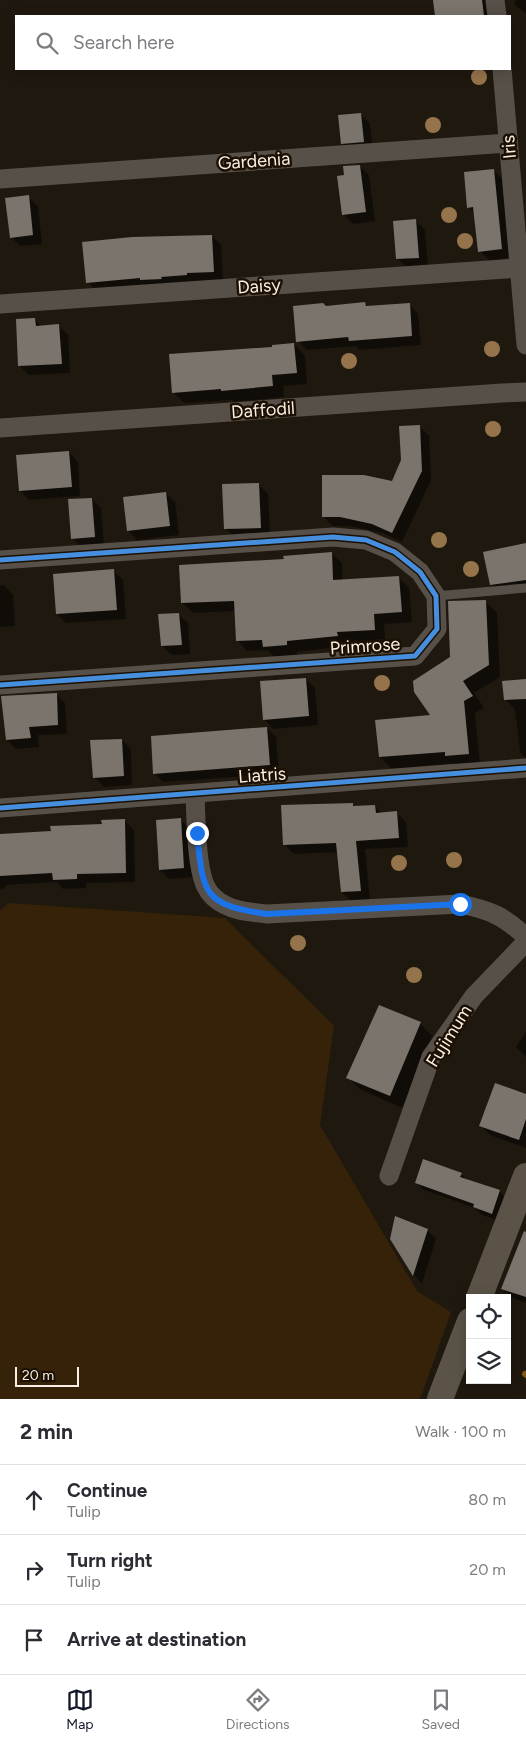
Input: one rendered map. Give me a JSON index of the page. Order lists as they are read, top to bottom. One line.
{"streets":{"street":["Iris","Gardenia","Daisy","Daffodil","Primrose","Liatris","Fujimum"]},"crossings":[["Iris","Gardenia"],["Iris","Daisy"]],"scale_bar":"20 m","page":{"search":"Search here","scale":"20 m","heading":["2 min","Walk · 100 m"],"list":[["Continue","Tulip","80 m"],["Turn right","Tulip","20 m"],"Arrive at destination"],"nav":["Map","Directions","Saved"]}}
